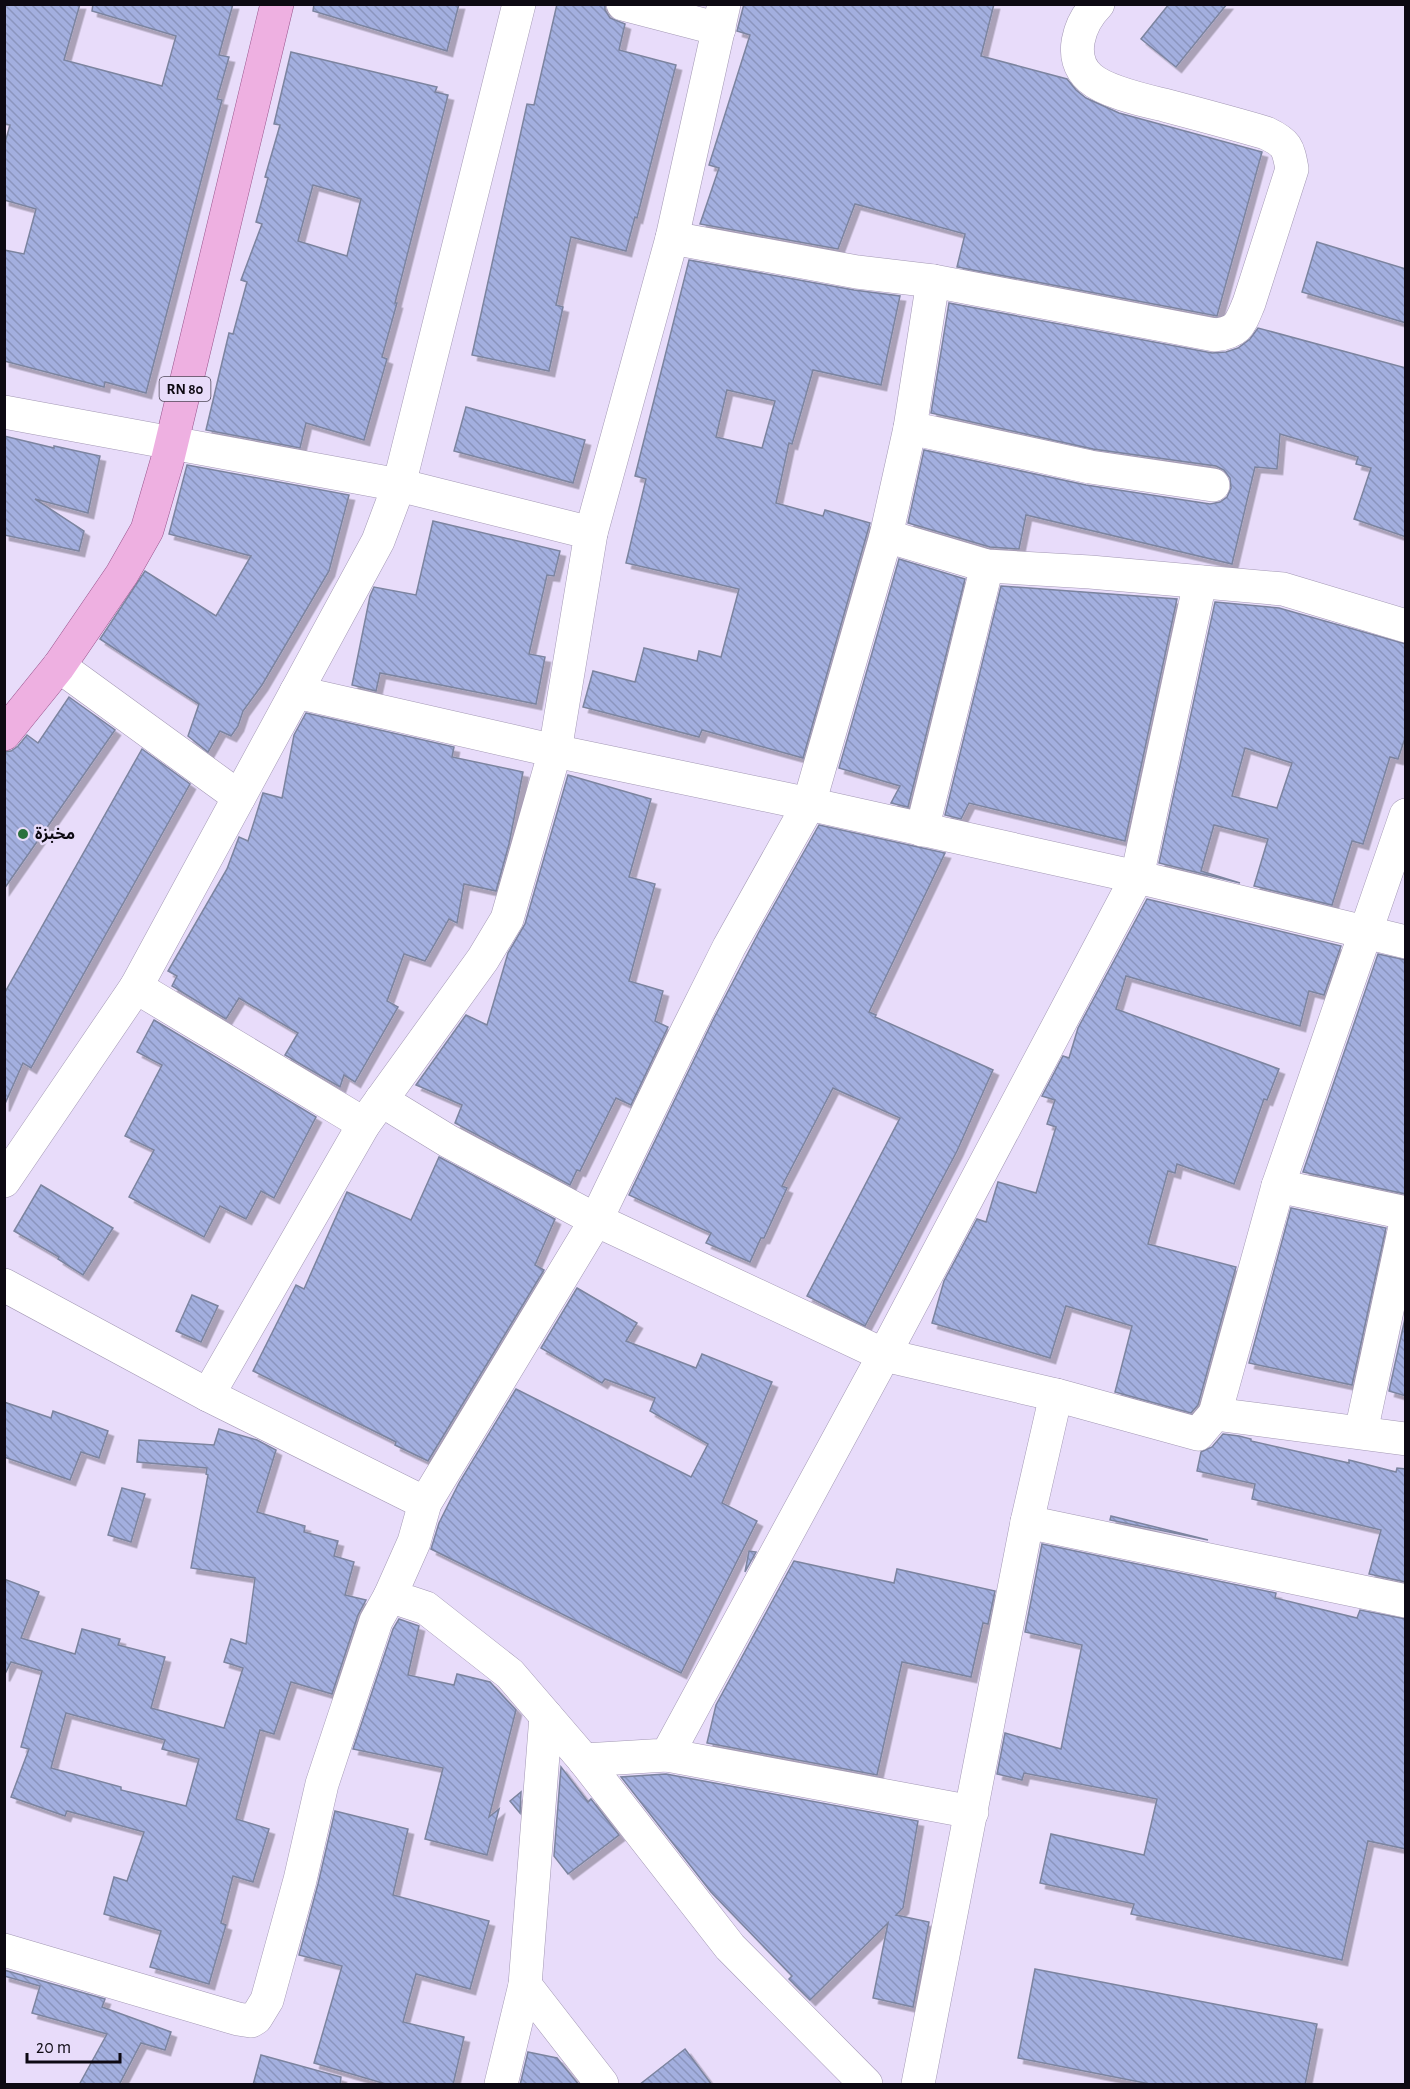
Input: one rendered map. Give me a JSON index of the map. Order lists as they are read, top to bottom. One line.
{"streets":{"main road":["RN 80"]},"places":["مخبزة"],"scale_bar":"20 m"}
